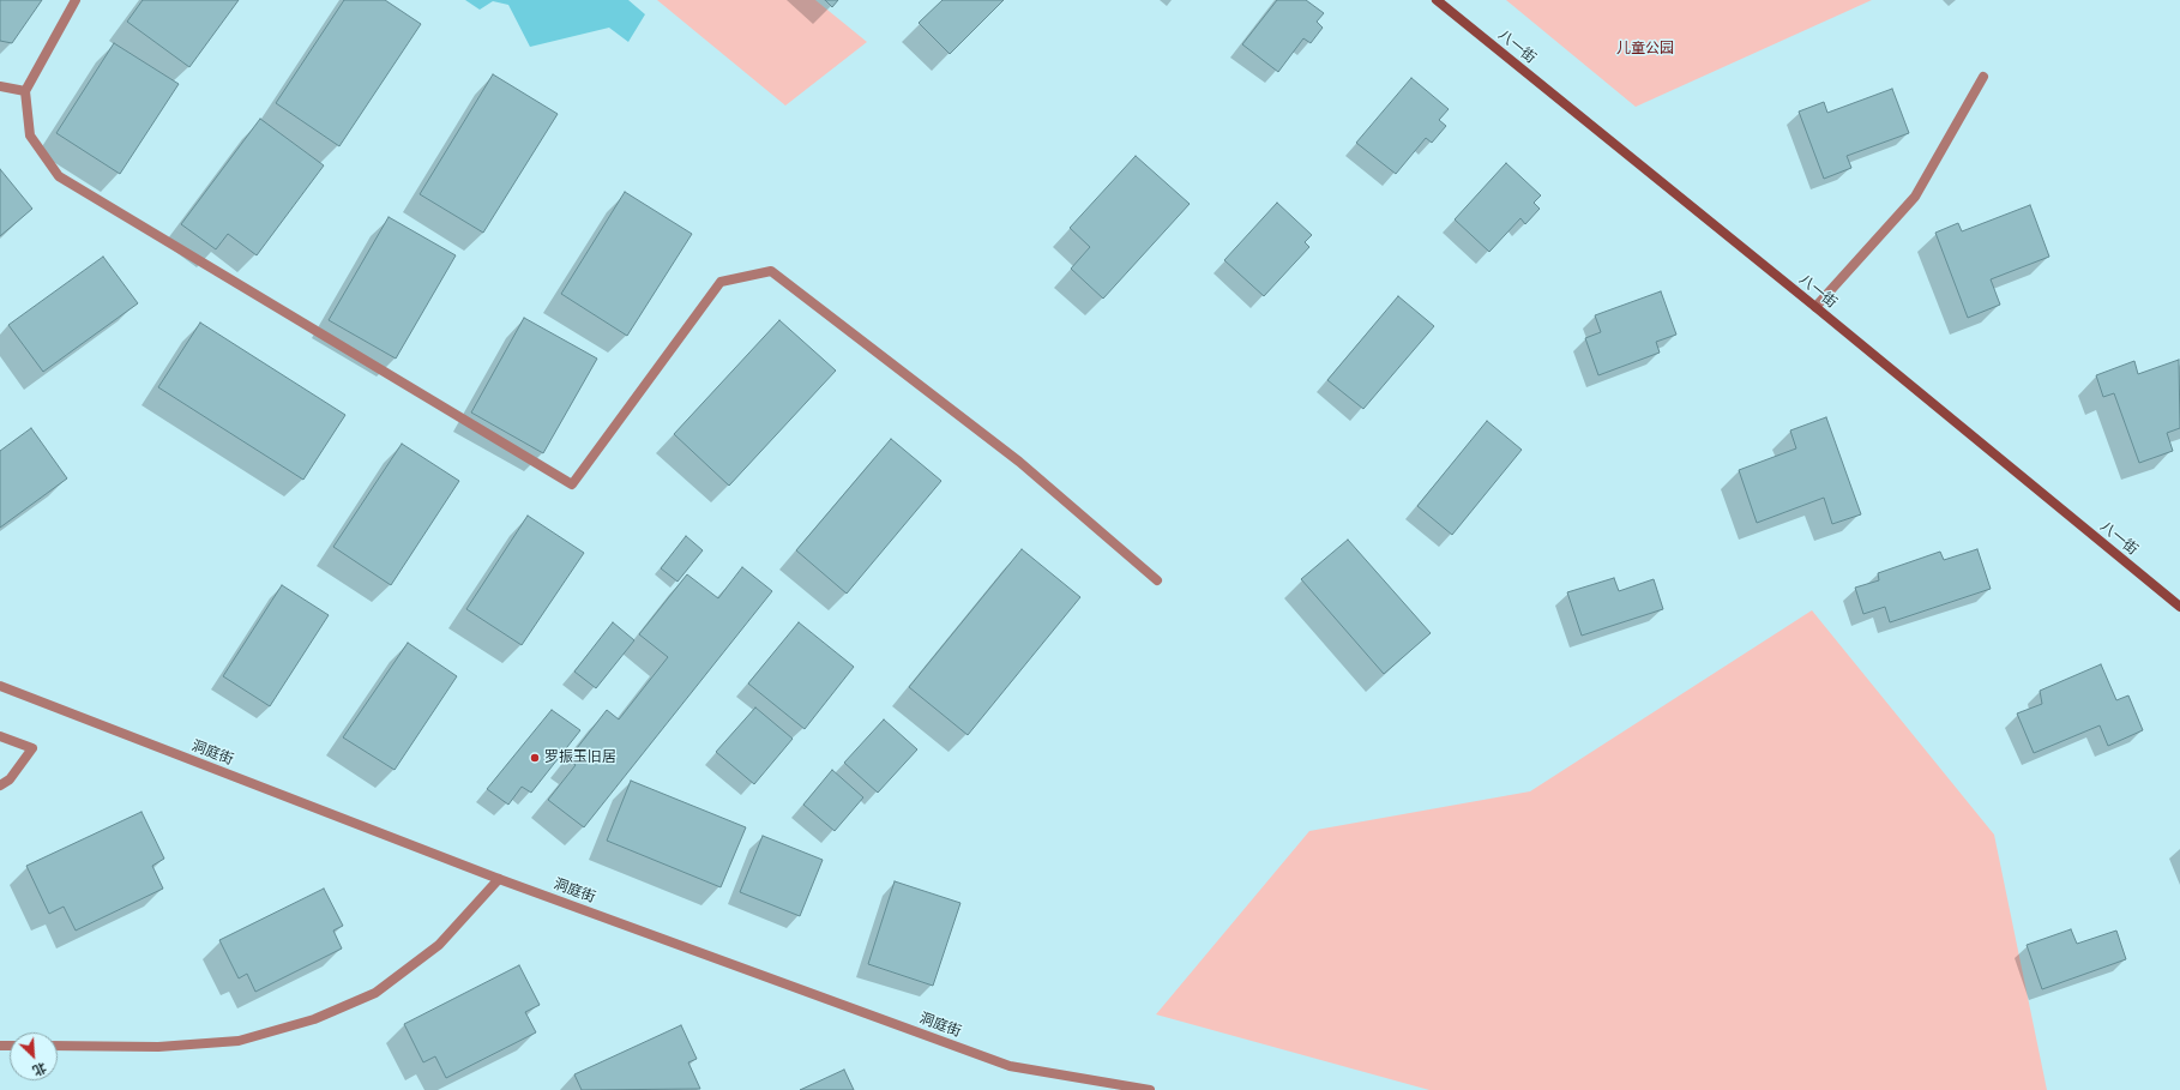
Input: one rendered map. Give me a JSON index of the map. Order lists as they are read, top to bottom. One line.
{"streets":{"street":["八一街","洞庭街"]},"parks":["儿童公园"],"places":["罗振玉旧居"],"north":"bottom right"}
